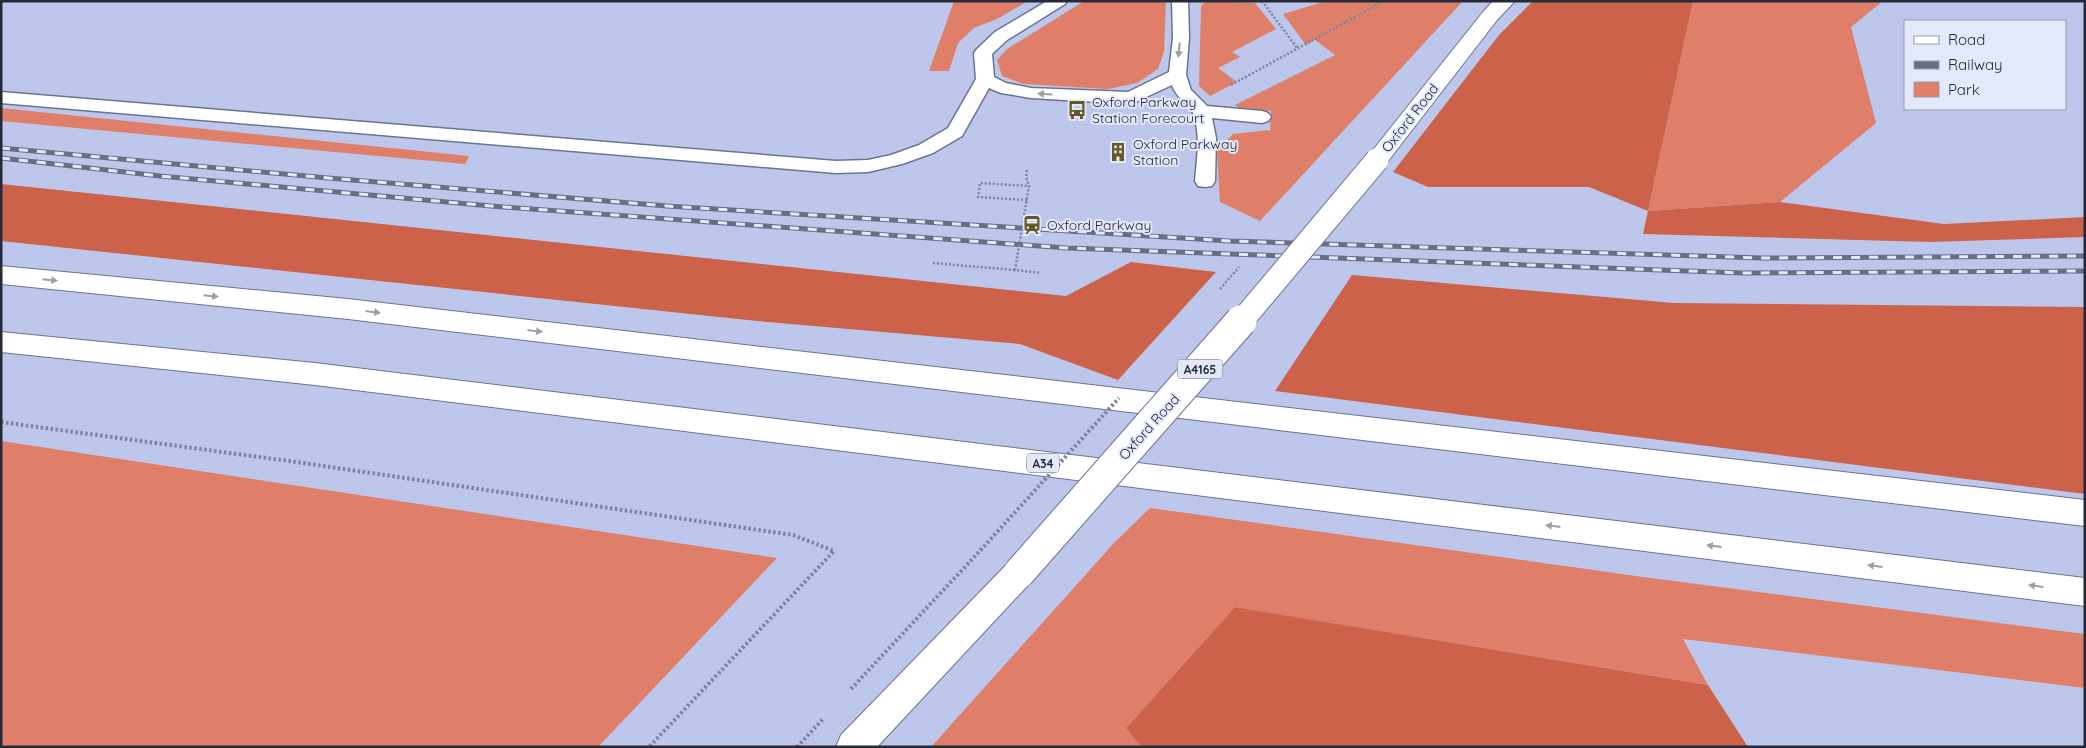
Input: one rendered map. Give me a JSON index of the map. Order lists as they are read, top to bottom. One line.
{"streets":{"main road":["Oxford Road","A4165","A34"]},"places":{"bus stop":["Oxford Parkway Station Forecourt"],"building":["Oxford Parkway Station"],"station":["Oxford Parkway"]},"legend":["Road","Railway","Park"]}
